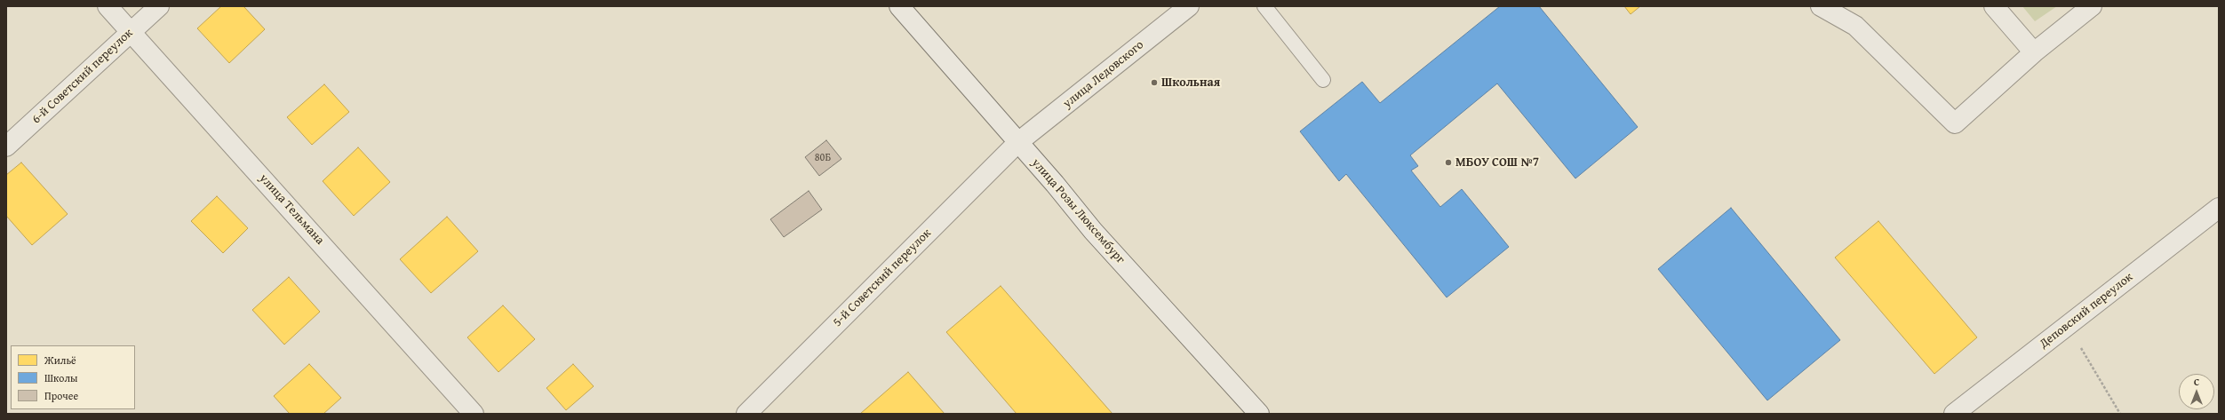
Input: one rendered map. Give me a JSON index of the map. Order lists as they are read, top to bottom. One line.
{"streets":{"street":["улица Ледовского","6-й Советский переулок","улица Тельмана","улица Розы Люксембург","5-й Советский переулок","Деповский переулок"]},"crossings":[["улица Ледовского","улица Розы Люксембург"],["улица Ледовского","5-й Советский переулок"],["6-й Советский переулок","улица Тельмана"],["улица Розы Люксембург","5-й Советский переулок"]],"places":["Школьная","МБОУ СОШ №7"],"house_numbers":["80Б"],"legend":["Жильё","Школы","Прочее"],"north":"top"}
